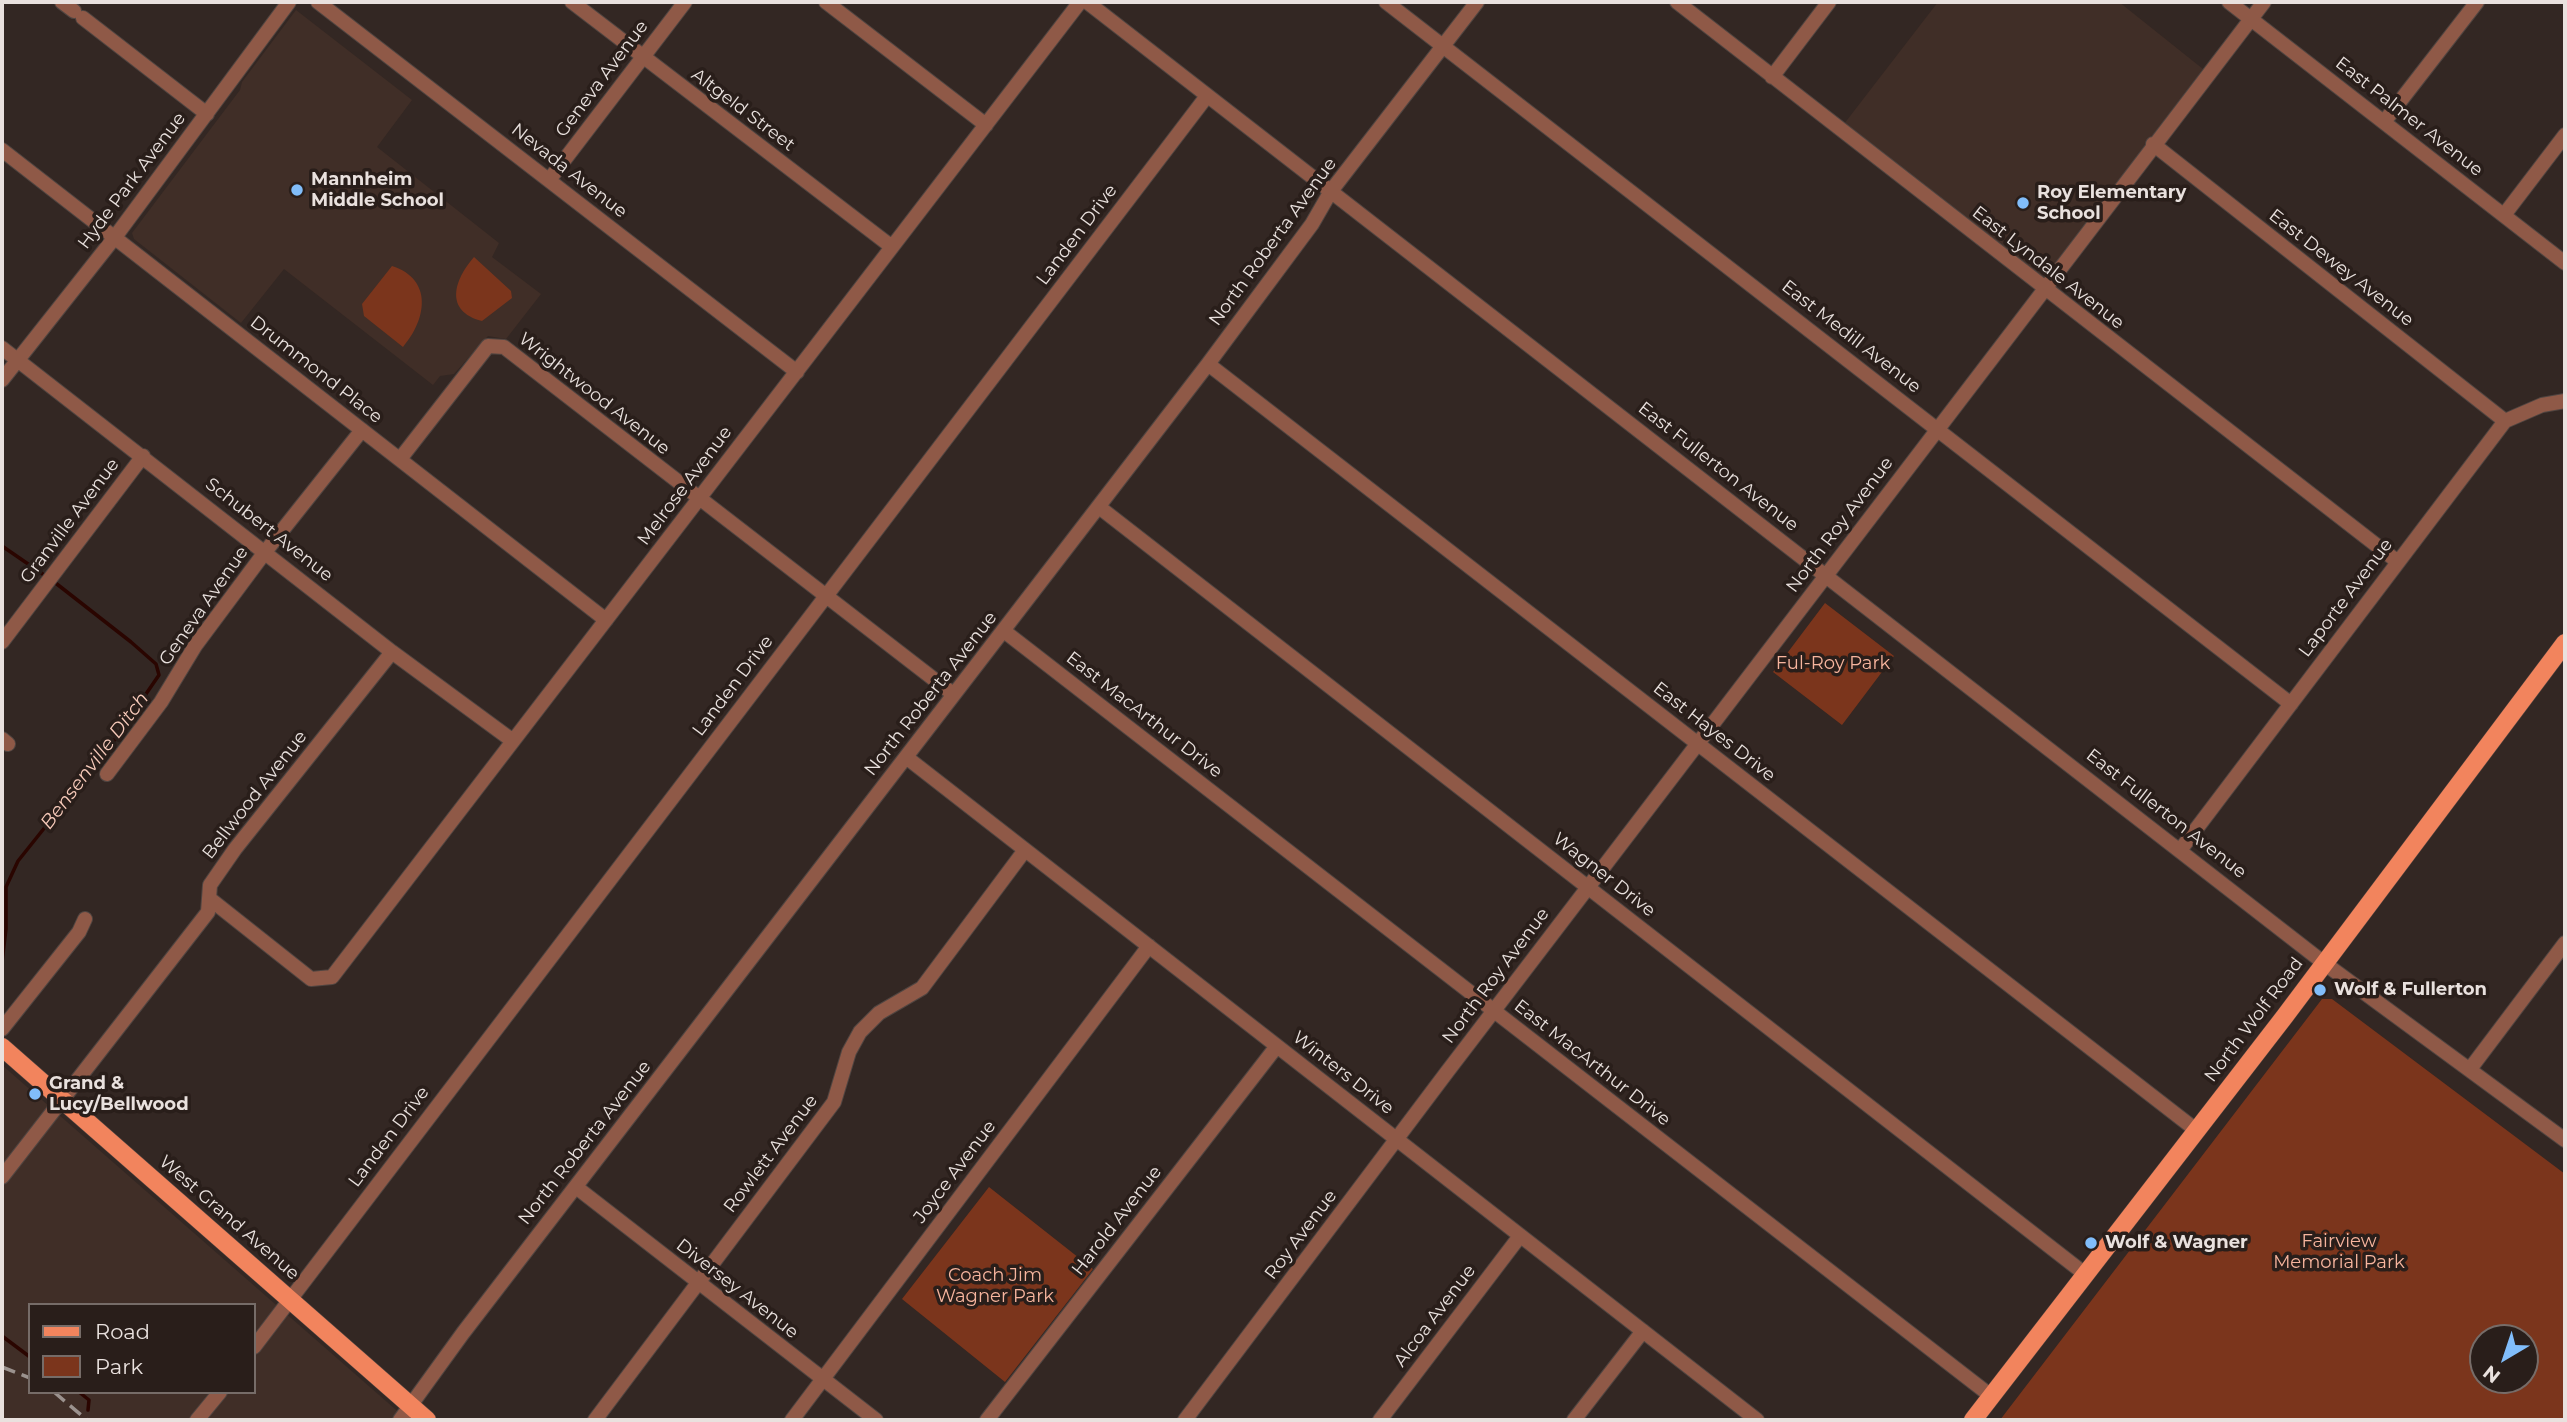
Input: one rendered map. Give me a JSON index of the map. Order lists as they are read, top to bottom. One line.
{"streets":{"main road":["North Wolf Road","West Grand Avenue"],"street":["Geneva Avenue","Altgeld Street","East Palmer Avenue","Nevada Avenue","Hyde Park Avenue","Landen Drive","North Roberta Avenue","East Lyndale Avenue","East Dewey Avenue","East Medill Avenue","Drummond Place","Wrightwood Avenue","East Fullerton Avenue","Melrose Avenue","Granville Avenue","North Roy Avenue","Schubert Avenue","Laporte Avenue","East MacArthur Drive","East Hayes Drive","Bellwood Avenue","Wagner Drive","Winters Drive","Rowlett Avenue","Joyce Avenue","Harold Avenue","Roy Avenue","Diversey Avenue","Alcoa Avenue"]},"crossings":[["Geneva Avenue","Altgeld Street"],["Geneva Avenue","Nevada Avenue"],["Geneva Avenue","Drummond Place"],["Geneva Avenue","Schubert Avenue"],["Altgeld Street","Melrose Avenue"],["East Palmer Avenue","North Roy Avenue"],["Nevada Avenue","Melrose Avenue"],["Hyde Park Avenue","Drummond Place"],["Hyde Park Avenue","Schubert Avenue"],["Landen Drive","Wrightwood Avenue"],["Landen Drive","East Fullerton Avenue"],["Landen Drive","West Grand Avenue"],["North Roberta Avenue","East Medill Avenue"],["North Roberta Avenue","Wrightwood Avenue"],["North Roberta Avenue","East Fullerton Avenue"],["North Roberta Avenue","East MacArthur Drive"],["North Roberta Avenue","East Hayes Drive"],["North Roberta Avenue","Wagner Drive"],["North Roberta Avenue","Winters Drive"],["North Roberta Avenue","West Grand Avenue"],["North Roberta Avenue","Diversey Avenue"],["East Lyndale Avenue","North Roy Avenue"],["East Lyndale Avenue","Laporte Avenue"],["East Dewey Avenue","North Roy Avenue"],["East Dewey Avenue","Laporte Avenue"],["East Medill Avenue","North Roy Avenue"],["East Medill Avenue","Laporte Avenue"],["Drummond Place","Wrightwood Avenue"],["Drummond Place","Melrose Avenue"],["Wrightwood Avenue","Melrose Avenue"],["East Fullerton Avenue","North Roy Avenue"],["East Fullerton Avenue","Laporte Avenue"],["East Fullerton Avenue","North Wolf Road"],["Melrose Avenue","Schubert Avenue"],["Melrose Avenue","Bellwood Avenue"],["Granville Avenue","Schubert Avenue"],["North Roy Avenue","East MacArthur Drive"],["North Roy Avenue","East Hayes Drive"],["North Roy Avenue","Wagner Drive"],["North Roy Avenue","Roy Avenue"],["Schubert Avenue","Bellwood Avenue"],["East MacArthur Drive","North Wolf Road"],["East Hayes Drive","North Wolf Road"],["Bellwood Avenue","West Grand Avenue"],["Wagner Drive","North Wolf Road"],["Winters Drive","Rowlett Avenue"],["Winters Drive","Joyce Avenue"],["Winters Drive","Harold Avenue"],["Winters Drive","Roy Avenue"],["Winters Drive","Alcoa Avenue"],["Rowlett Avenue","Diversey Avenue"],["Joyce Avenue","Diversey Avenue"]],"water":["Bensenville Ditch"],"parks":["Ful-Roy Park","Fairview Memorial Park","Coach Jim Wagner Park"],"places":["Mannheim Middle School","Roy Elementary School","Wolf & Fullerton","Grand & Lucy/Bellwood","Wolf & Wagner"],"legend":["Road","Park"],"north":"bottom left"}
